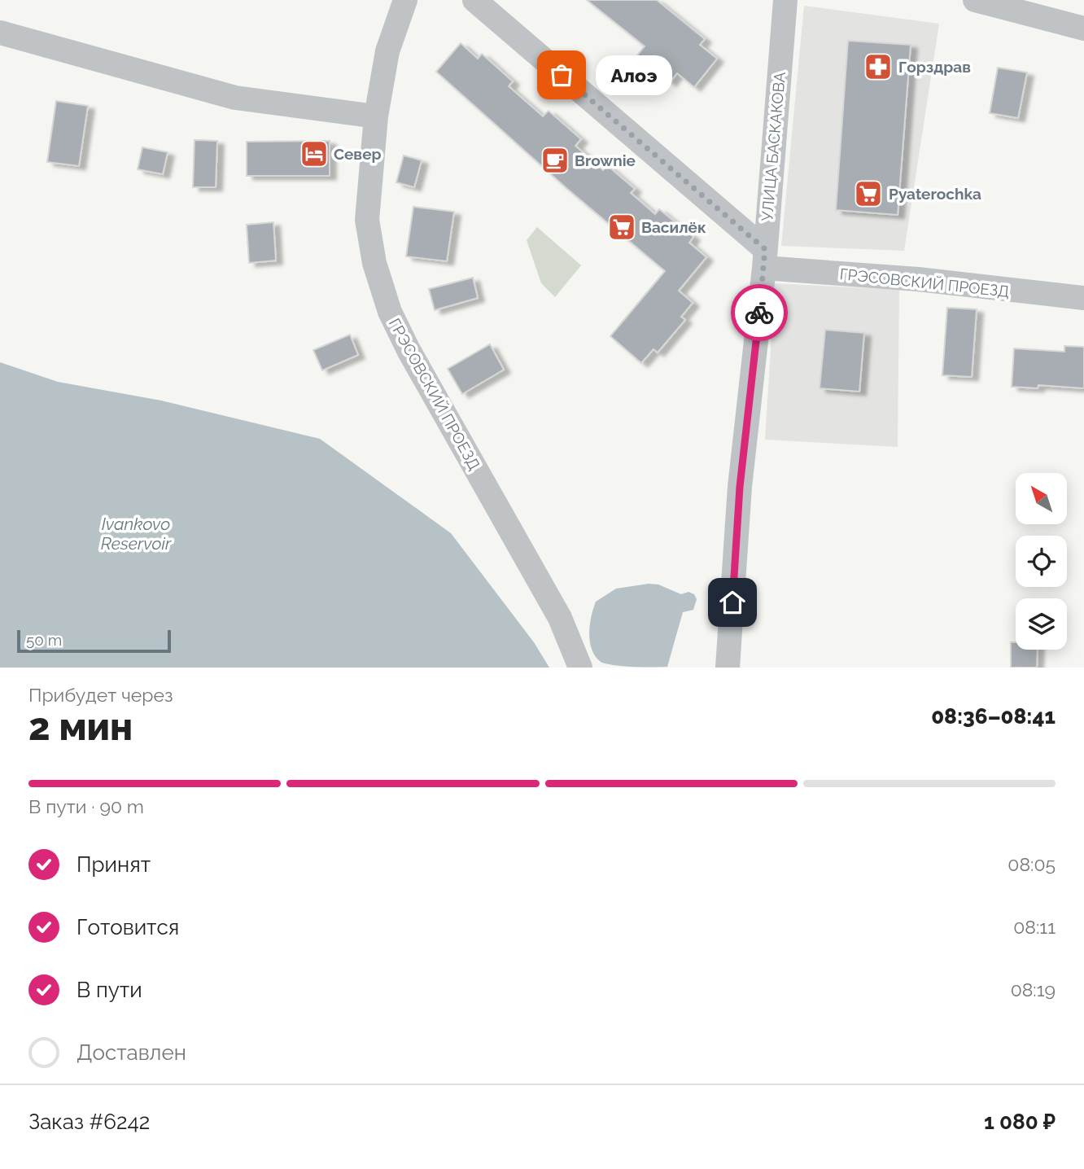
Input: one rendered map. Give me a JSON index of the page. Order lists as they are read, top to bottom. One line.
{"streets":{"street":["УЛИЦА БАСКАКОВА","ГРЭСОВСКИЙ ПРОЕЗД"]},"crossings":[["УЛИЦА БАСКАКОВА","ГРЭСОВСКИЙ ПРОЕЗД"]],"water":["Ivankovo Reservoir"],"places":{"pharmacy":["Горздрав"],"other":["Алоэ"],"hotel":["Север"],"cafe":["Brownie"],"supermarket":["Pyaterochka","Василёк"]},"scale_bar":"50 m","north":"top left","page":{"bubble":"Алоэ","scale":"50 m","heading":["2 мин","Прибудет через","08:36–08:41"],"panel":["Заказ #6242","1 080 ₽"],"bar":"В пути · 90 m","list":[["Принят","08:05"],["Готовится","08:11"],["В пути","08:19"],"Доставлен"]}}
